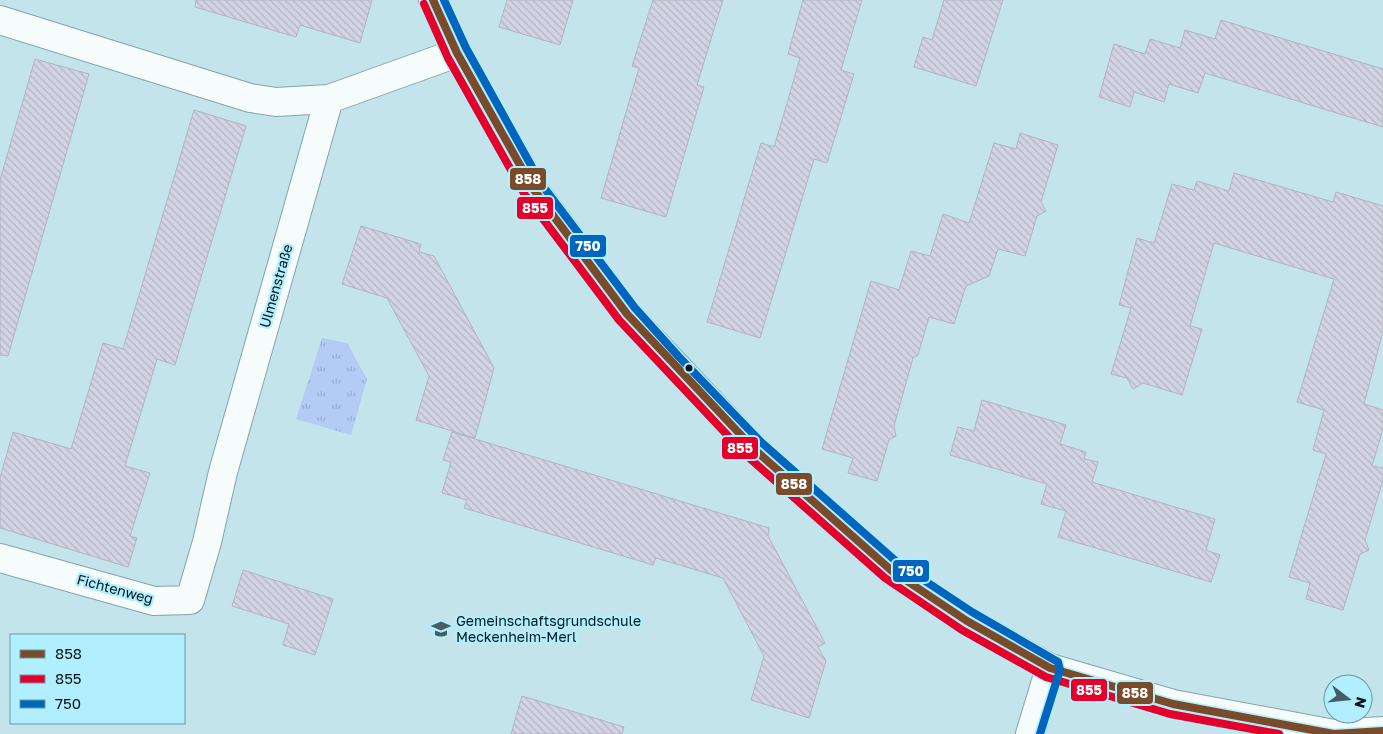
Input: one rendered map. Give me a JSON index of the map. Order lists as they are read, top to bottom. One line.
{"streets":{"street":["Ulmenstraße","Fichtenweg"]},"crossings":[["Ulmenstraße","Fichtenweg"]],"places":{"school or university":["Gemeinschaftsgrundschule Meckenheim-Merl"]},"lines":["transit line 858","transit line 750","transit line 855"],"legend":["858","855","750"],"north":"right"}
